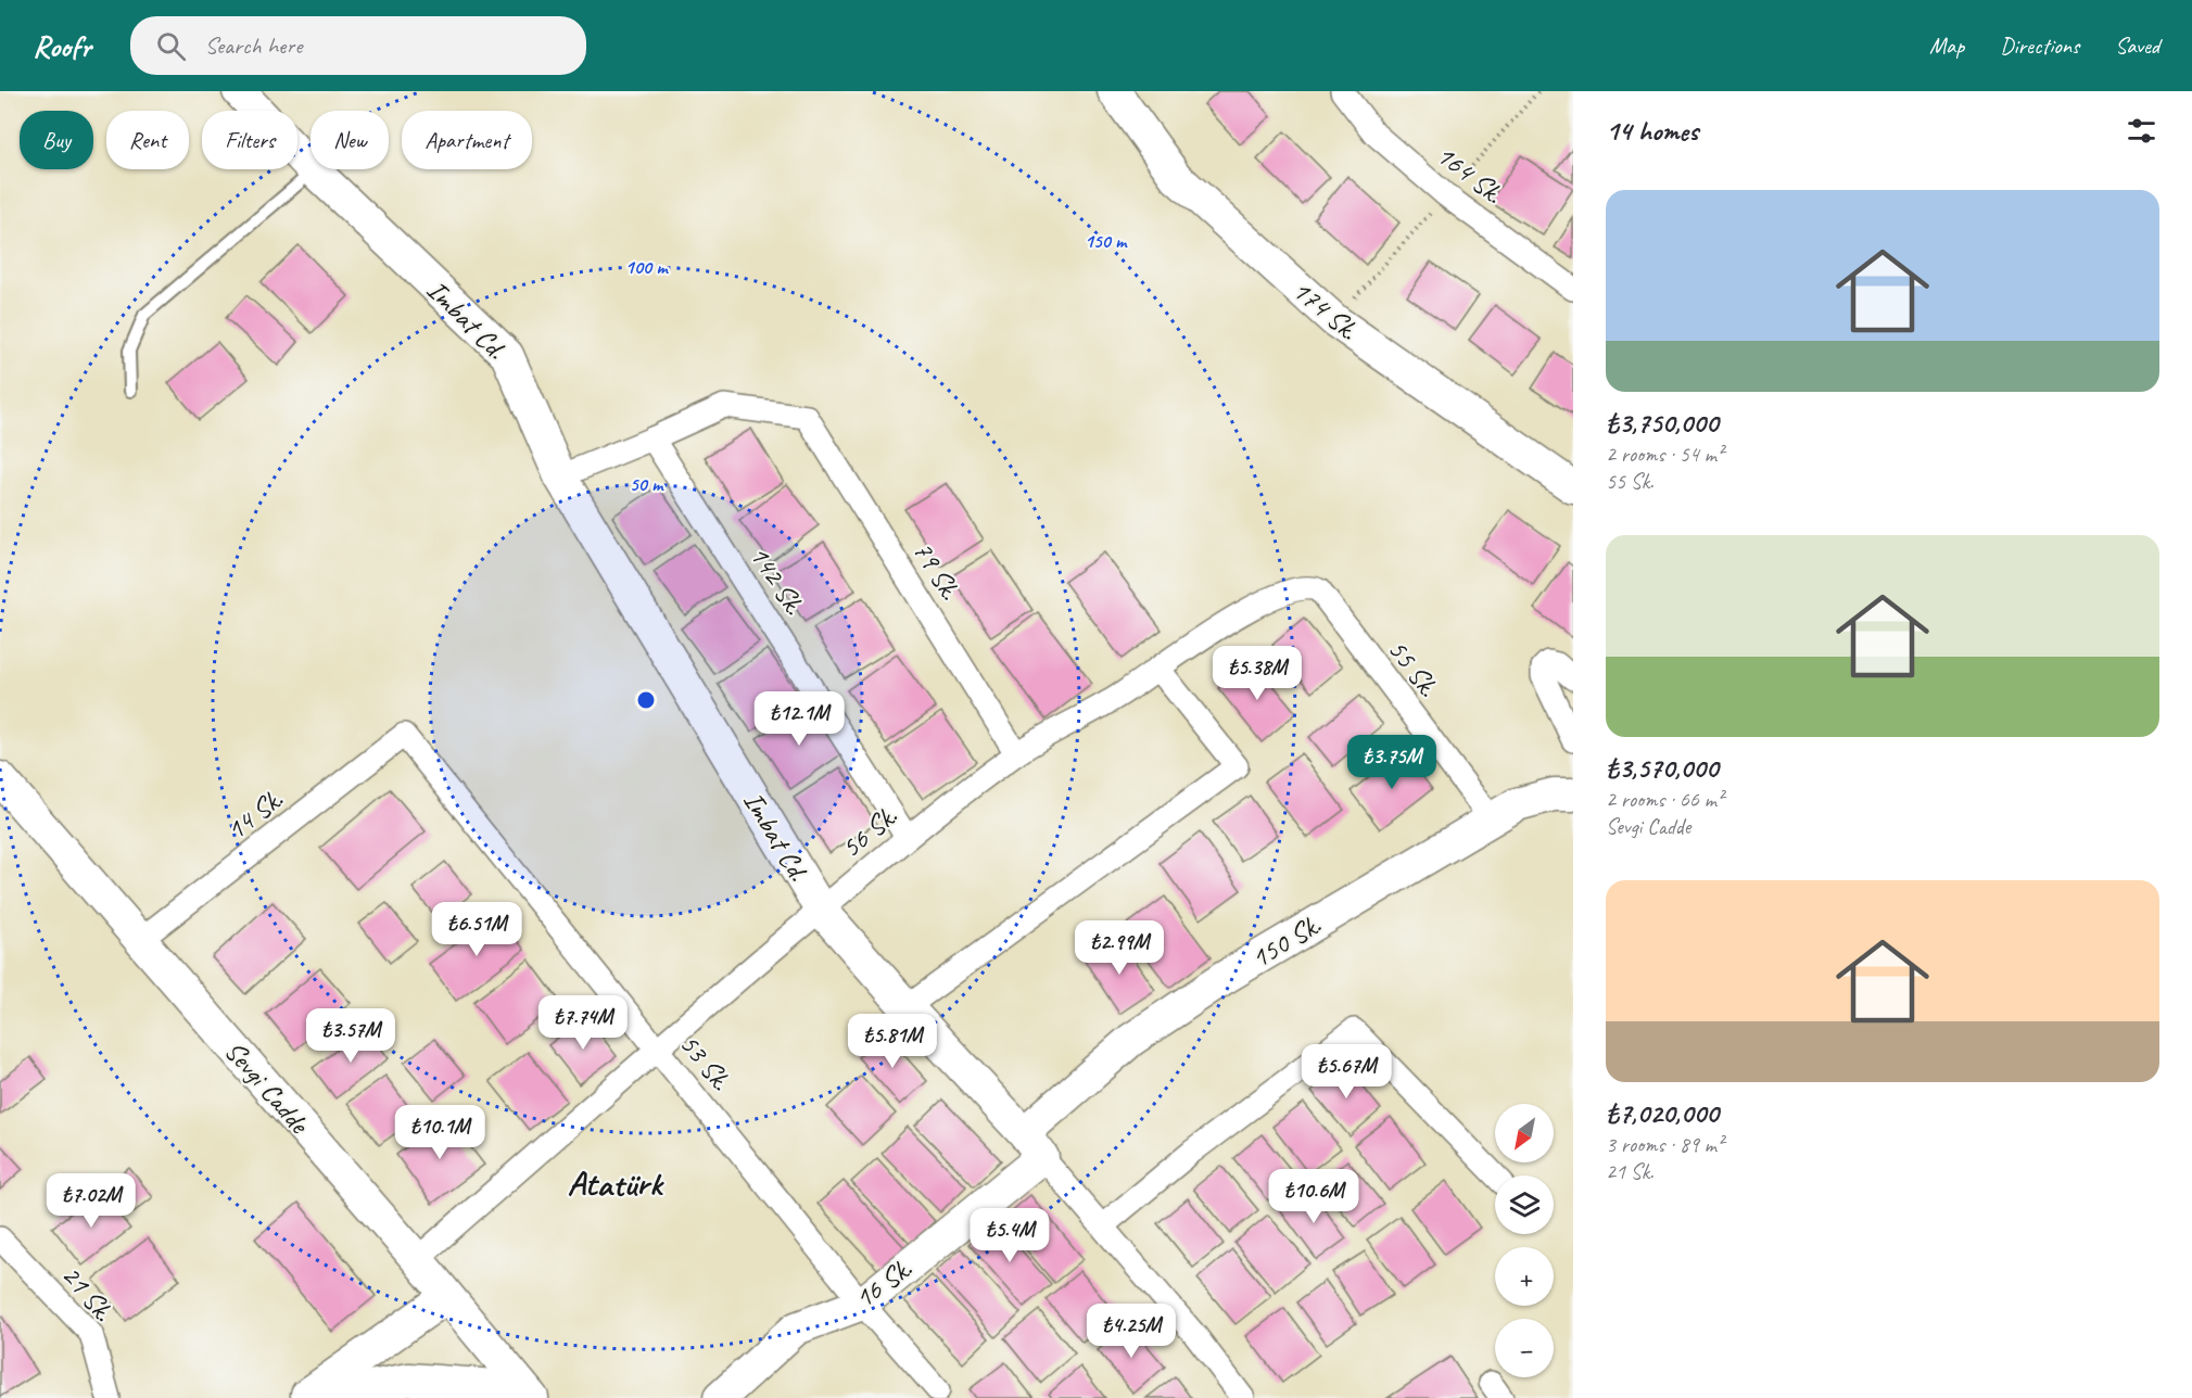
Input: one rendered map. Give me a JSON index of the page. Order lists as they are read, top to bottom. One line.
{"streets":{"street":["164 Sk.","174 Sk.","Imbat Cd.","79 Sk.","142 Sk.","55 Sk.","14 Sk.","56 Sk.","150 Sk.","53 Sk.","Sevgi Cadde","16 Sk.","21 Sk."]},"crossings":[["Imbat Cd.","56 Sk."],["Imbat Cd.","150 Sk."],["Imbat Cd.","16 Sk."],["79 Sk.","142 Sk."],["79 Sk.","56 Sk."],["142 Sk.","56 Sk."],["55 Sk.","56 Sk."],["55 Sk.","150 Sk."],["14 Sk.","53 Sk."],["14 Sk.","Sevgi Cadde"],["56 Sk.","53 Sk."],["56 Sk.","Sevgi Cadde"],["150 Sk.","16 Sk."],["53 Sk.","16 Sk."]],"districts":["Atatürk"],"north":"bottom left","page":{"header":"Roofr","search":"Search here","nav":["Map","Directions","Saved"],"heading":"14 homes","chip":["Buy","Rent","Filters","New","Apartment"],"list":[{"name":"₺3,750,000","note":"2 rooms · 54 m² · 55 Sk."},{"name":"₺3,570,000","note":"2 rooms · 66 m² · Sevgi Cadde"},{"name":"₺7,020,000","note":"3 rooms · 89 m² · 21 Sk."}],"price":["₺5.38M","₺12.1M","₺3.75M","₺6.51M","₺2.99M","₺7.74M","₺3.57M","₺5.81M","₺5.67M","₺10.1M","₺10.6M","₺7.02M","₺5.4M","₺4.25M"],"map_buttons":["+","−"]},"rings":["150 m","100 m","50 m"]}
